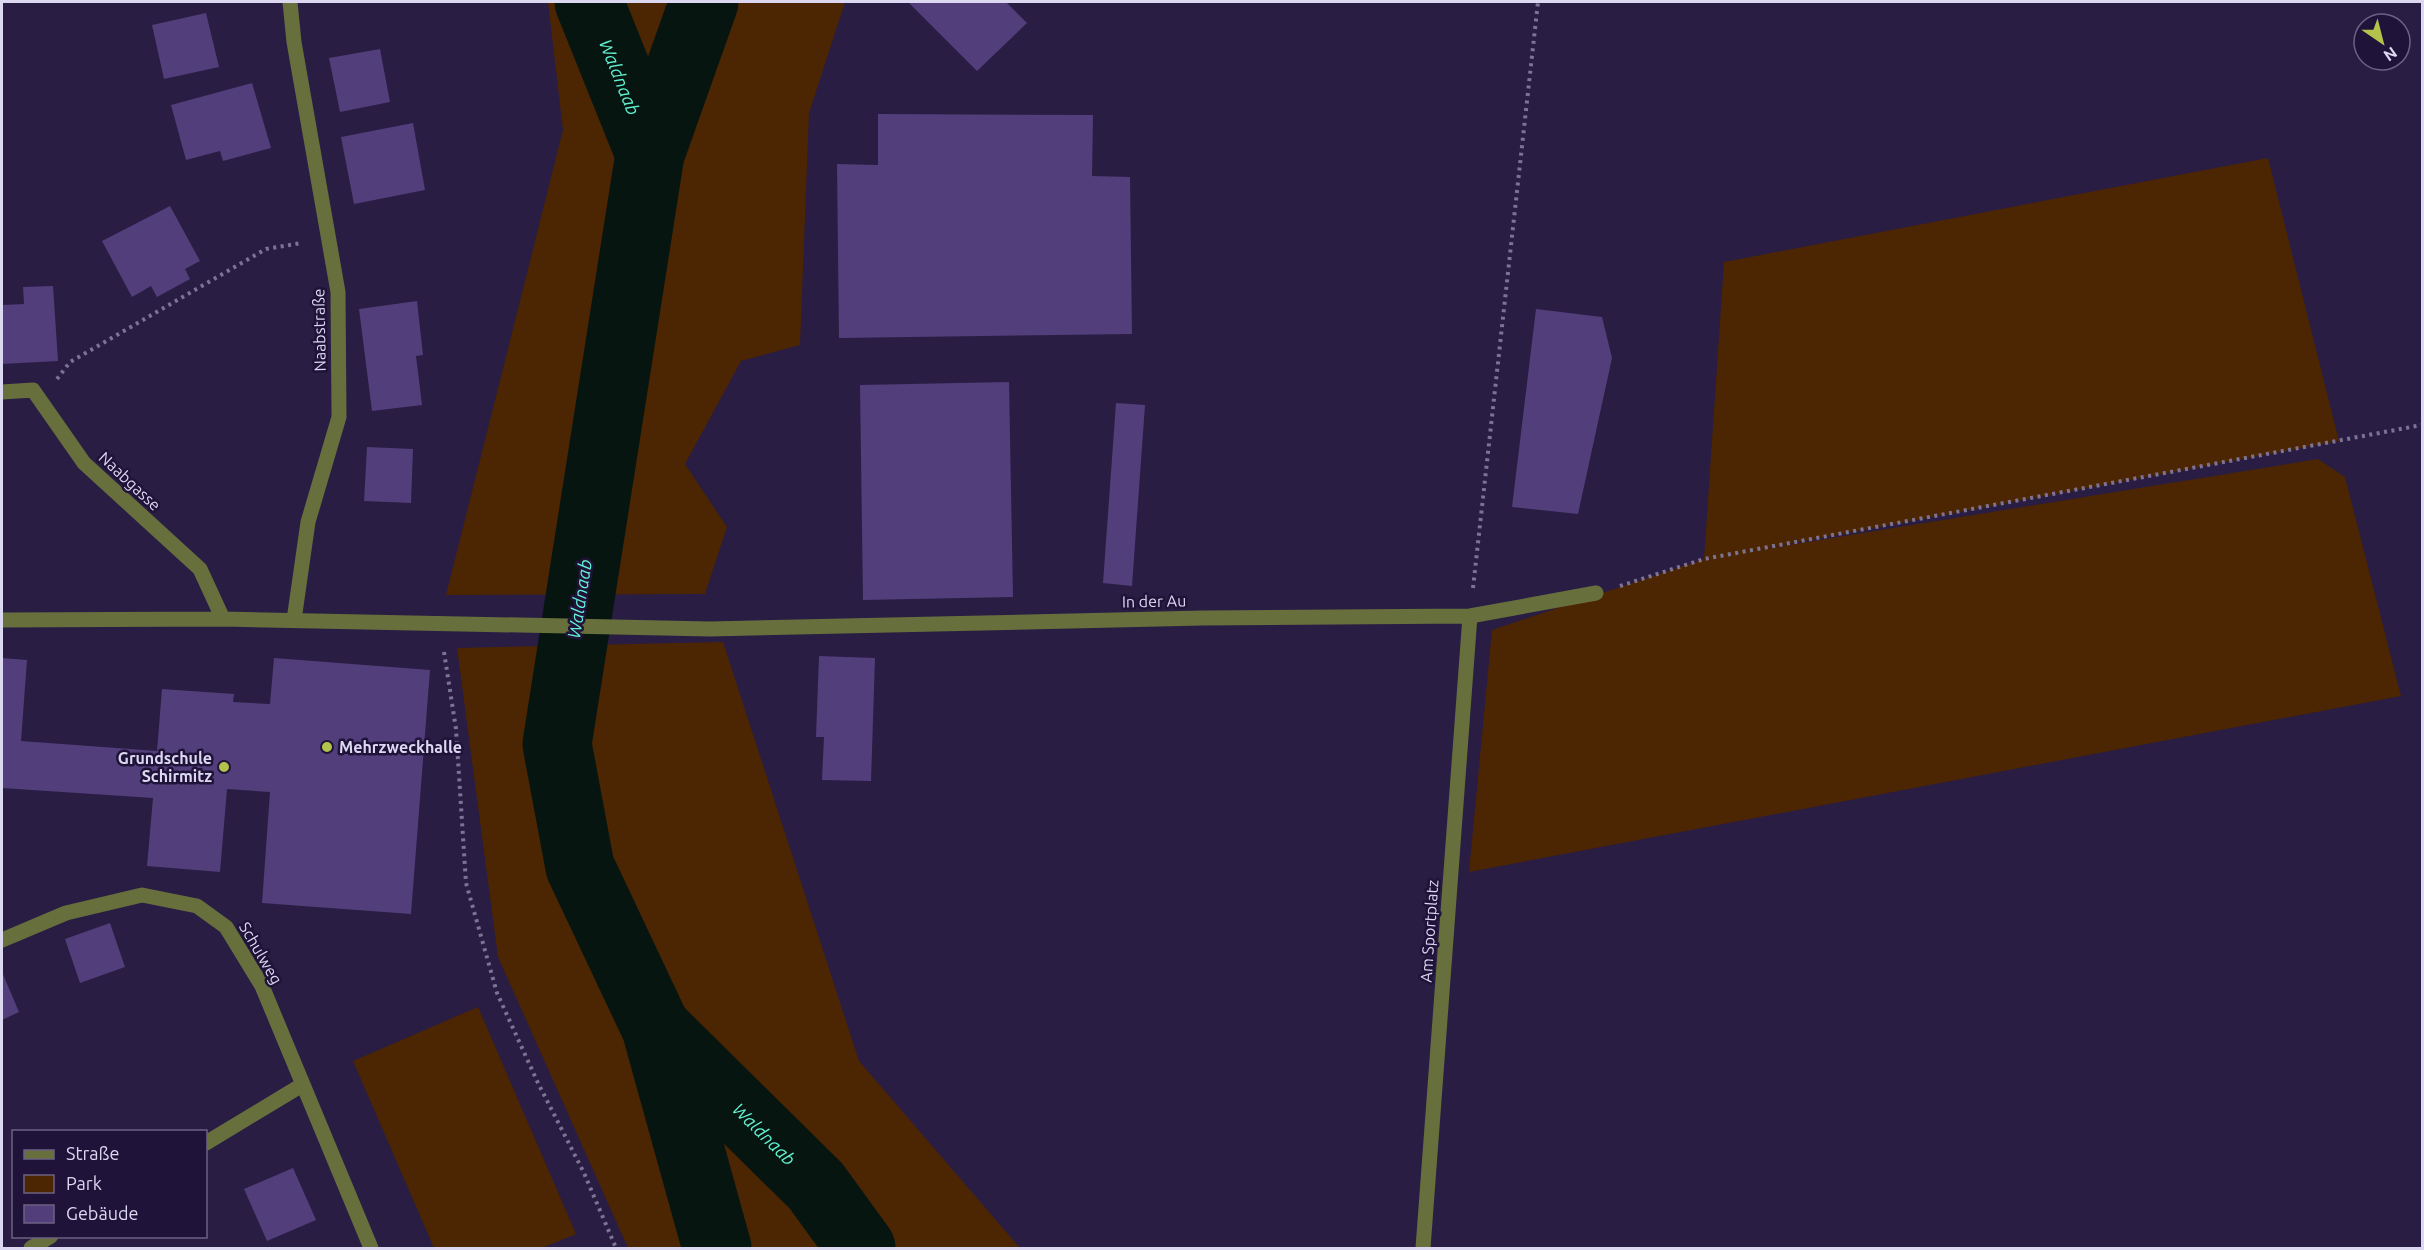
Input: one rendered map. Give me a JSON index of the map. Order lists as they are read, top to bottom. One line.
{"streets":{"street":["Naabstraße","Naabgasse","In der Au","Am Sportplatz","Schulweg"]},"crossings":[["In der Au","Am Sportplatz"]],"water":["Waldnaab"],"places":["Mehrzweckhalle","Grundschule Schirmitz"],"legend":["Straße","Park","Gebäude"],"north":"bottom right"}
